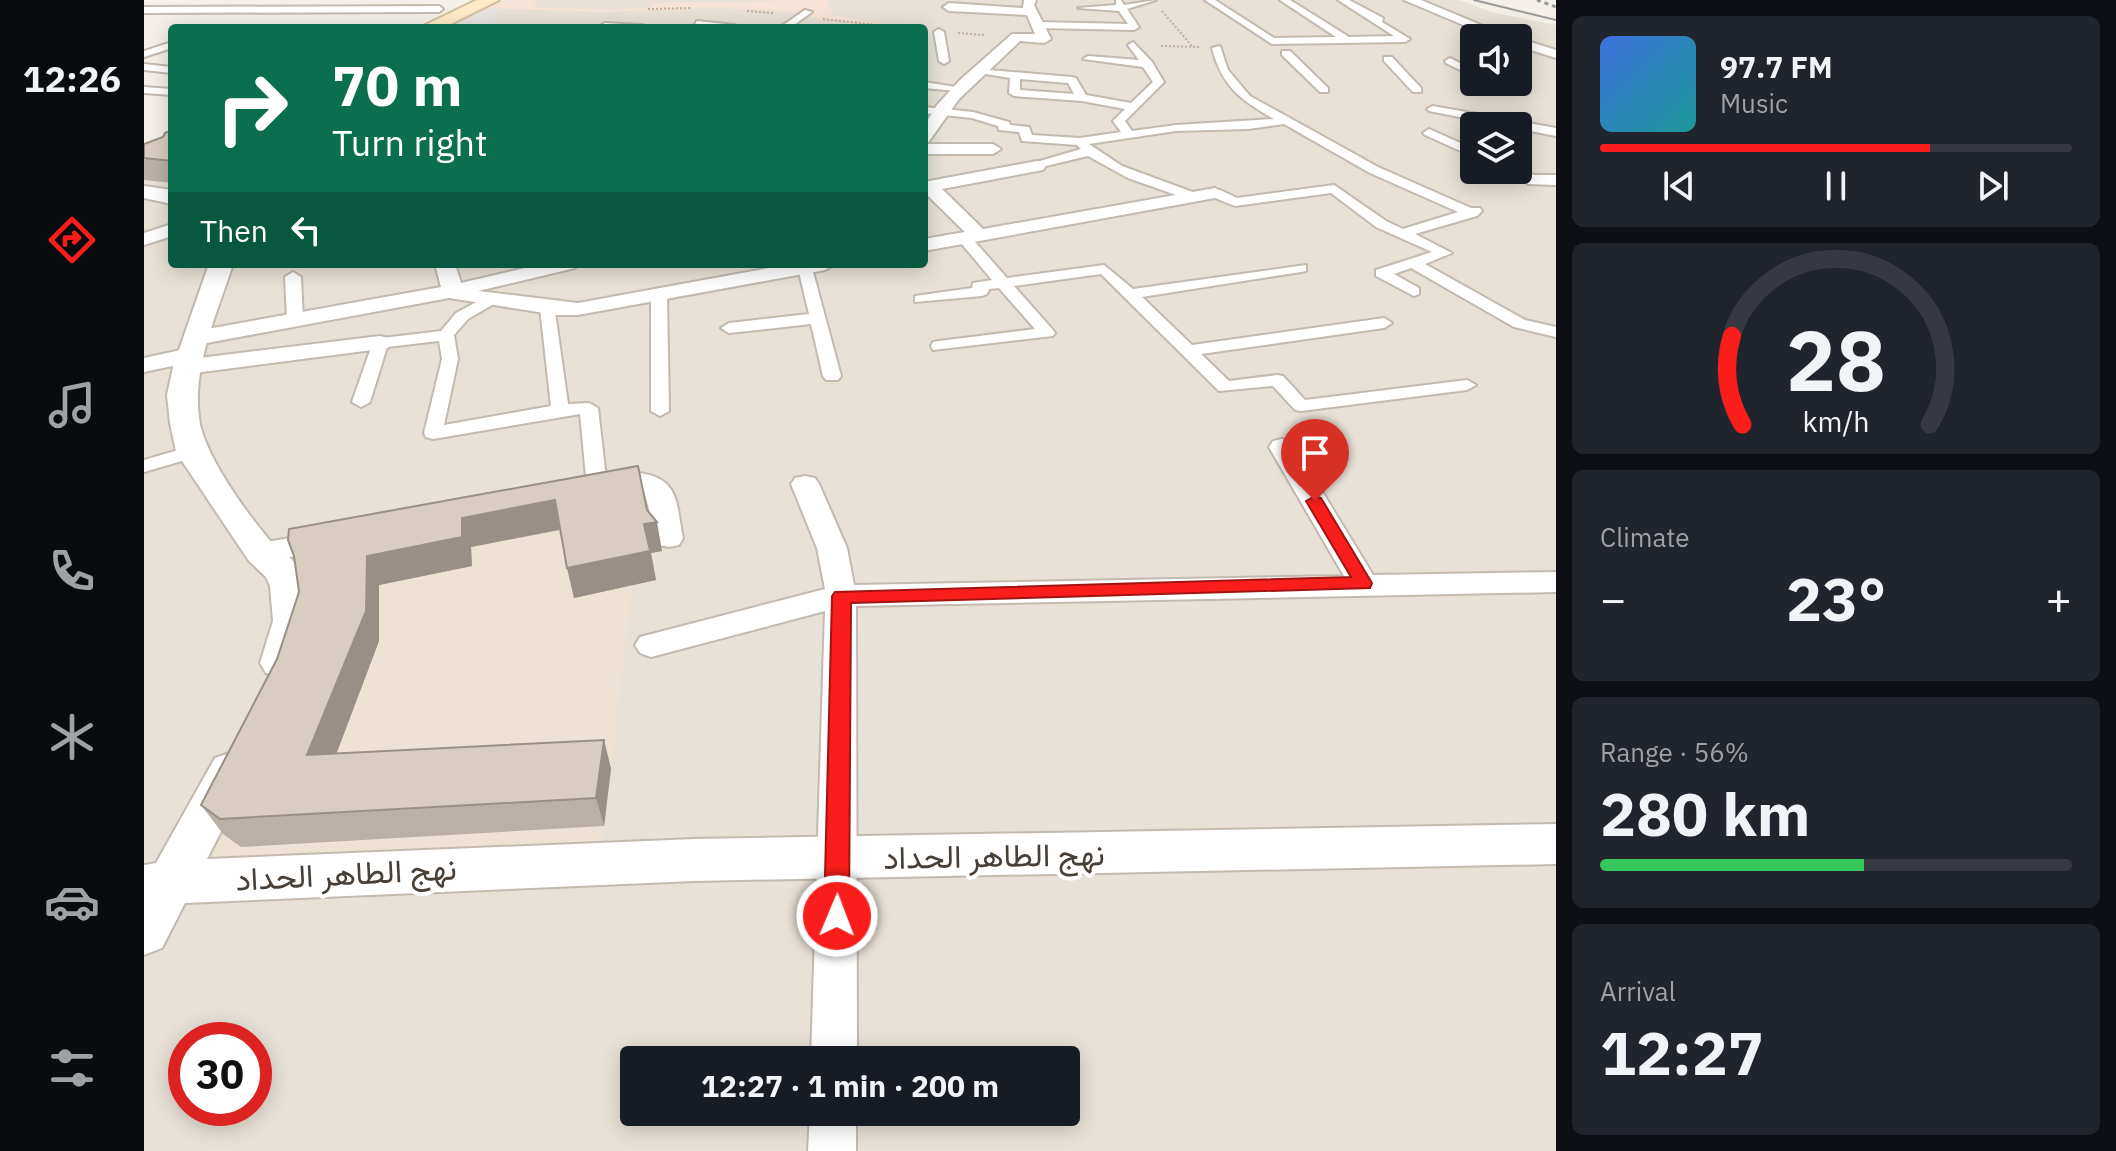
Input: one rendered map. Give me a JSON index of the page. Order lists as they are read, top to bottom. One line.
{"streets":{"street":["نهج الطاهر الحداد"]},"page":{"tabs":"12:26","turn":["70 m","Turn right"],"song":["97.7 FM","Music"],"then":"Then","tile":["Climate",["Range · 56%","280 km"],["Arrival","12:27"]],"heat":["−","23°","+"],"limit":"30","trip":"12:27 · 1 min · 200 m","gauge":["28","km/h"]}}
